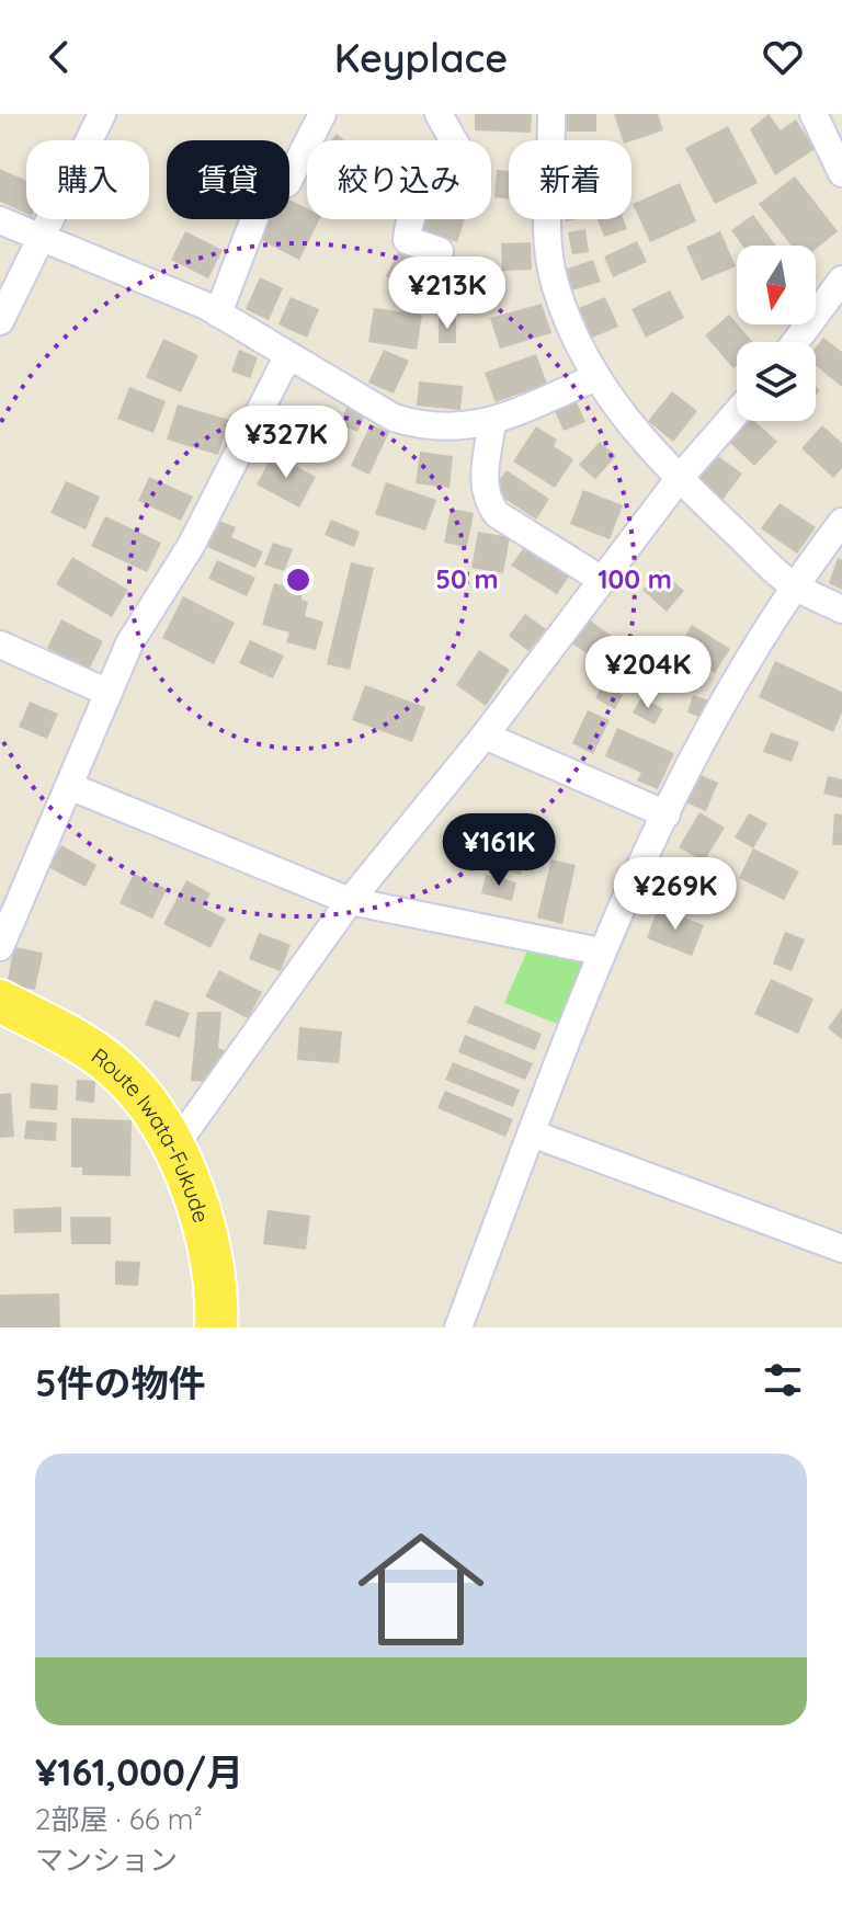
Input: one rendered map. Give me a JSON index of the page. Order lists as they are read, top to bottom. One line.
{"streets":{"main road":["Route Iwata-Fukude"]},"north":"bottom","page":{"header":"Keyplace","chip":["購入","賃貸","絞り込み","新着"],"price":["¥213K","¥327K","¥204K","¥161K","¥269K"],"heading":"5件の物件","list":[{"name":"¥161,000/月","note":"2部屋 · 66 m² · マンション"}]},"rings":["50 m","100 m"]}
